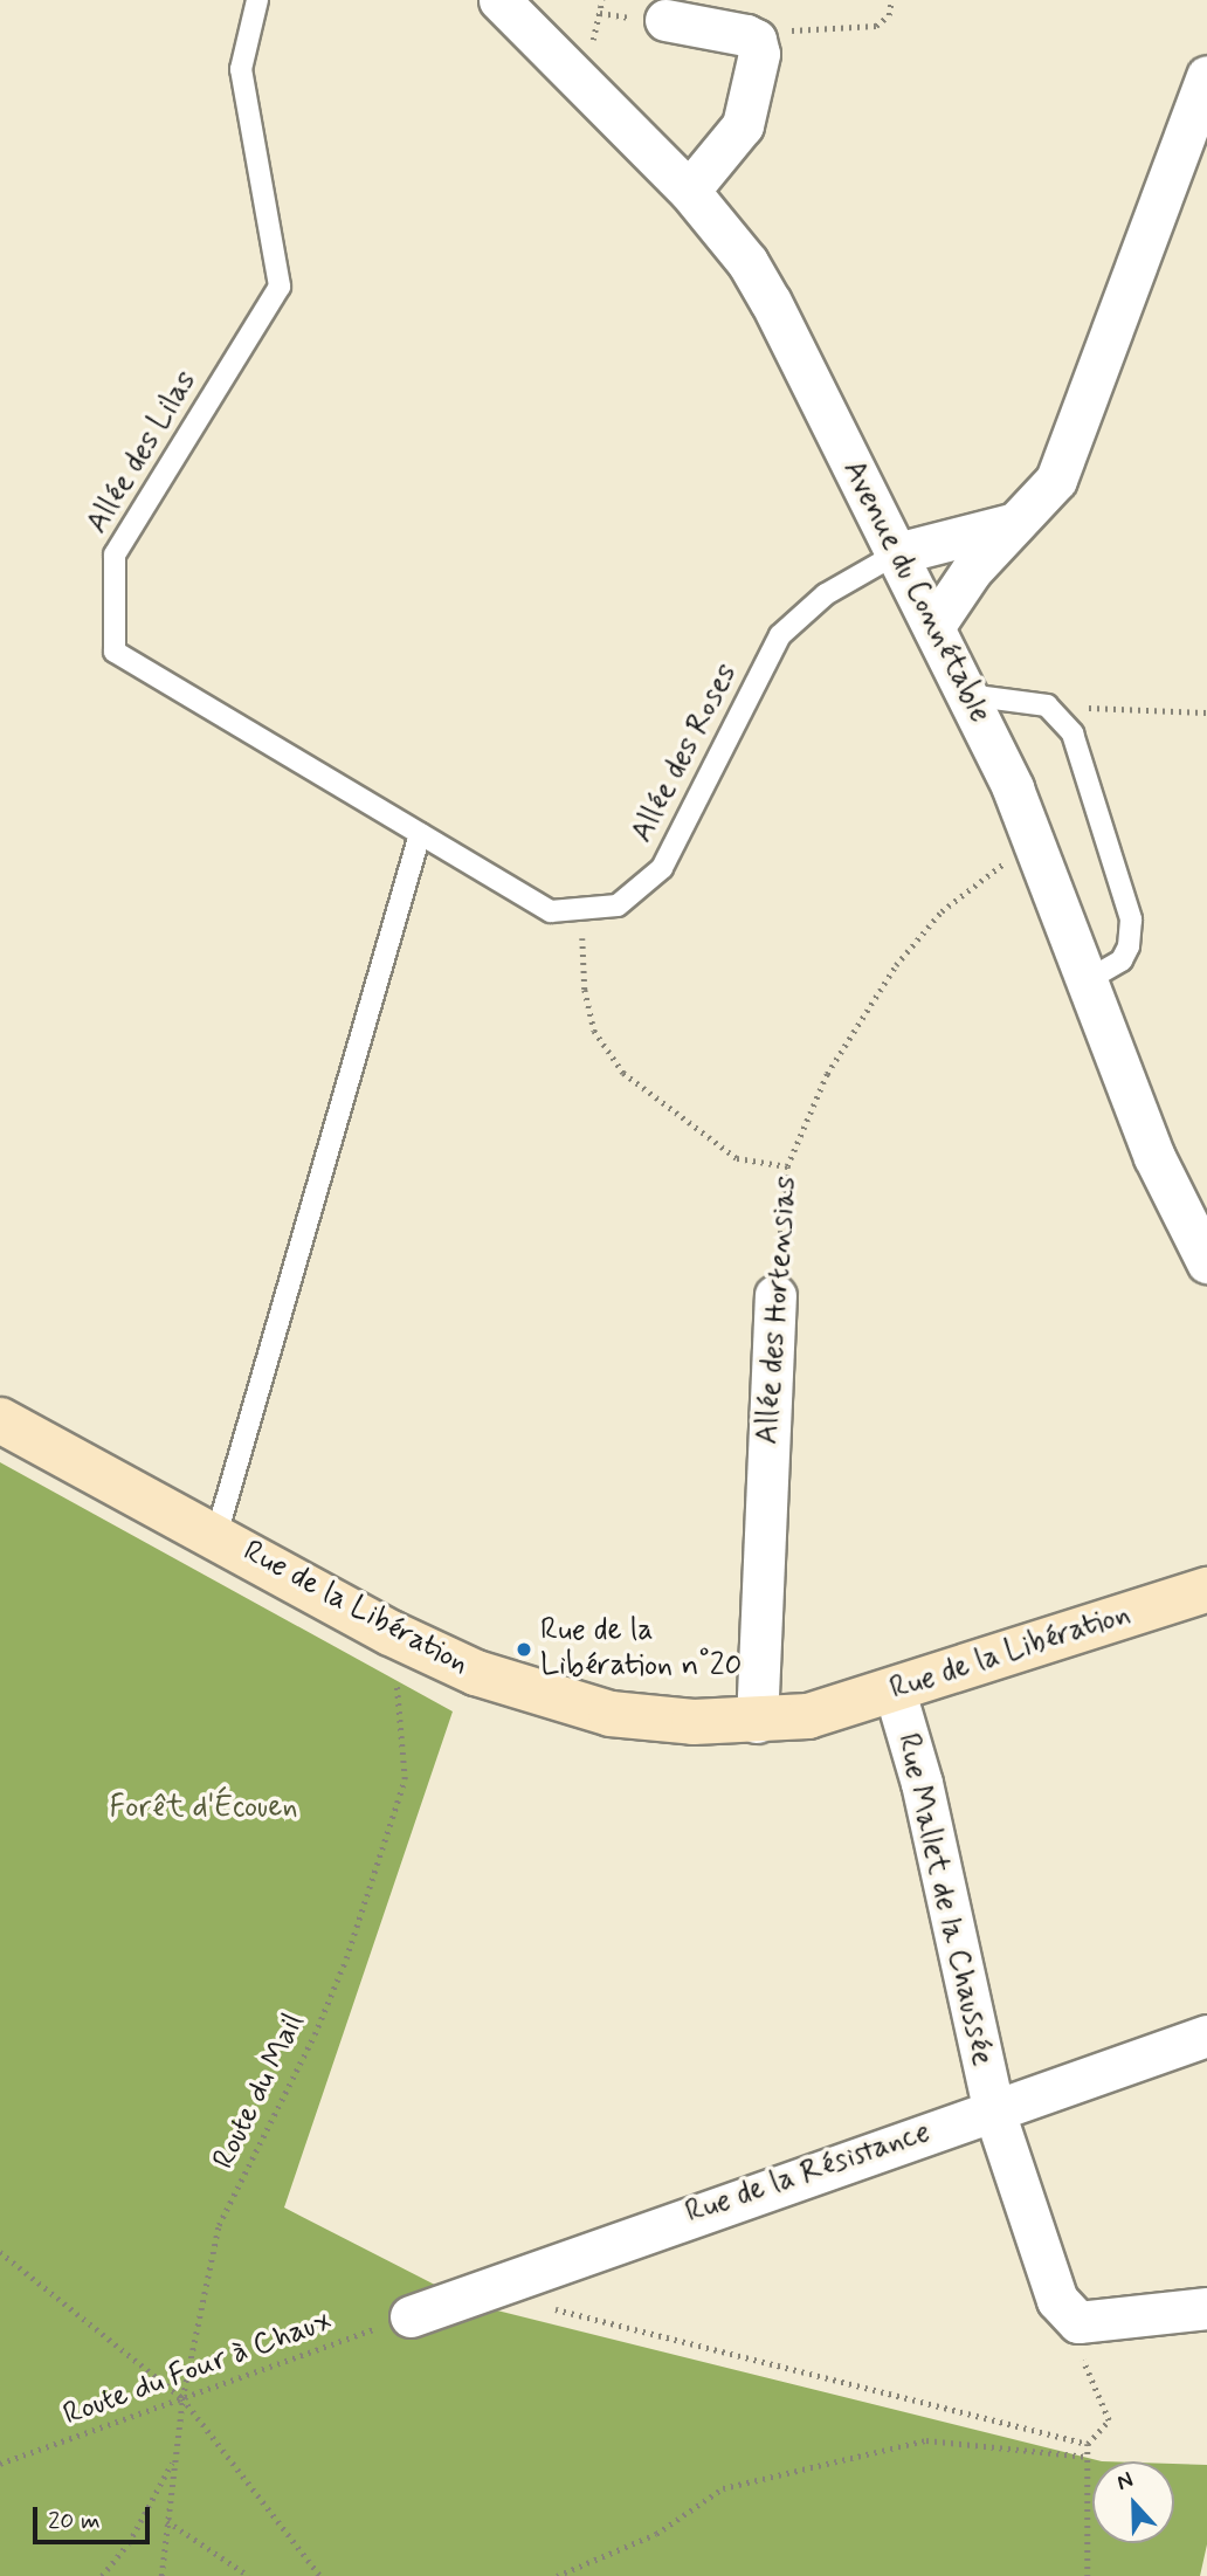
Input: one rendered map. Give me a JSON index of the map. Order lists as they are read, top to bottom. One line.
{"streets":{"main road":["Rue de la Libération"],"street":["Avenue du Connétable","Allée des Hortensias","Rue Mallet de la Chaussée","Rue de la Résistance"],"lane":["Allée des Lilas","Allée des Roses"],"path":["Route du Mail","Route du Four à Chaux"]},"crossings":[["Allée des Lilas","Allée des Roses"],["Avenue du Connétable","Allée des Roses"],["Avenue du Connétable","Allée des Hortensias"],["Allée des Hortensias","Rue de la Libération"],["Rue de la Libération","Rue Mallet de la Chaussée"],["Rue de la Libération","Route du Mail"],["Rue Mallet de la Chaussée","Rue de la Résistance"],["Route du Mail","Route du Four à Chaux"],["Rue de la Résistance","Route du Four à Chaux"]],"parks":["Forêt d'Écouen"],"places":["Rue de la Libération n°20"],"scale_bar":"20 m","north":"top"}
